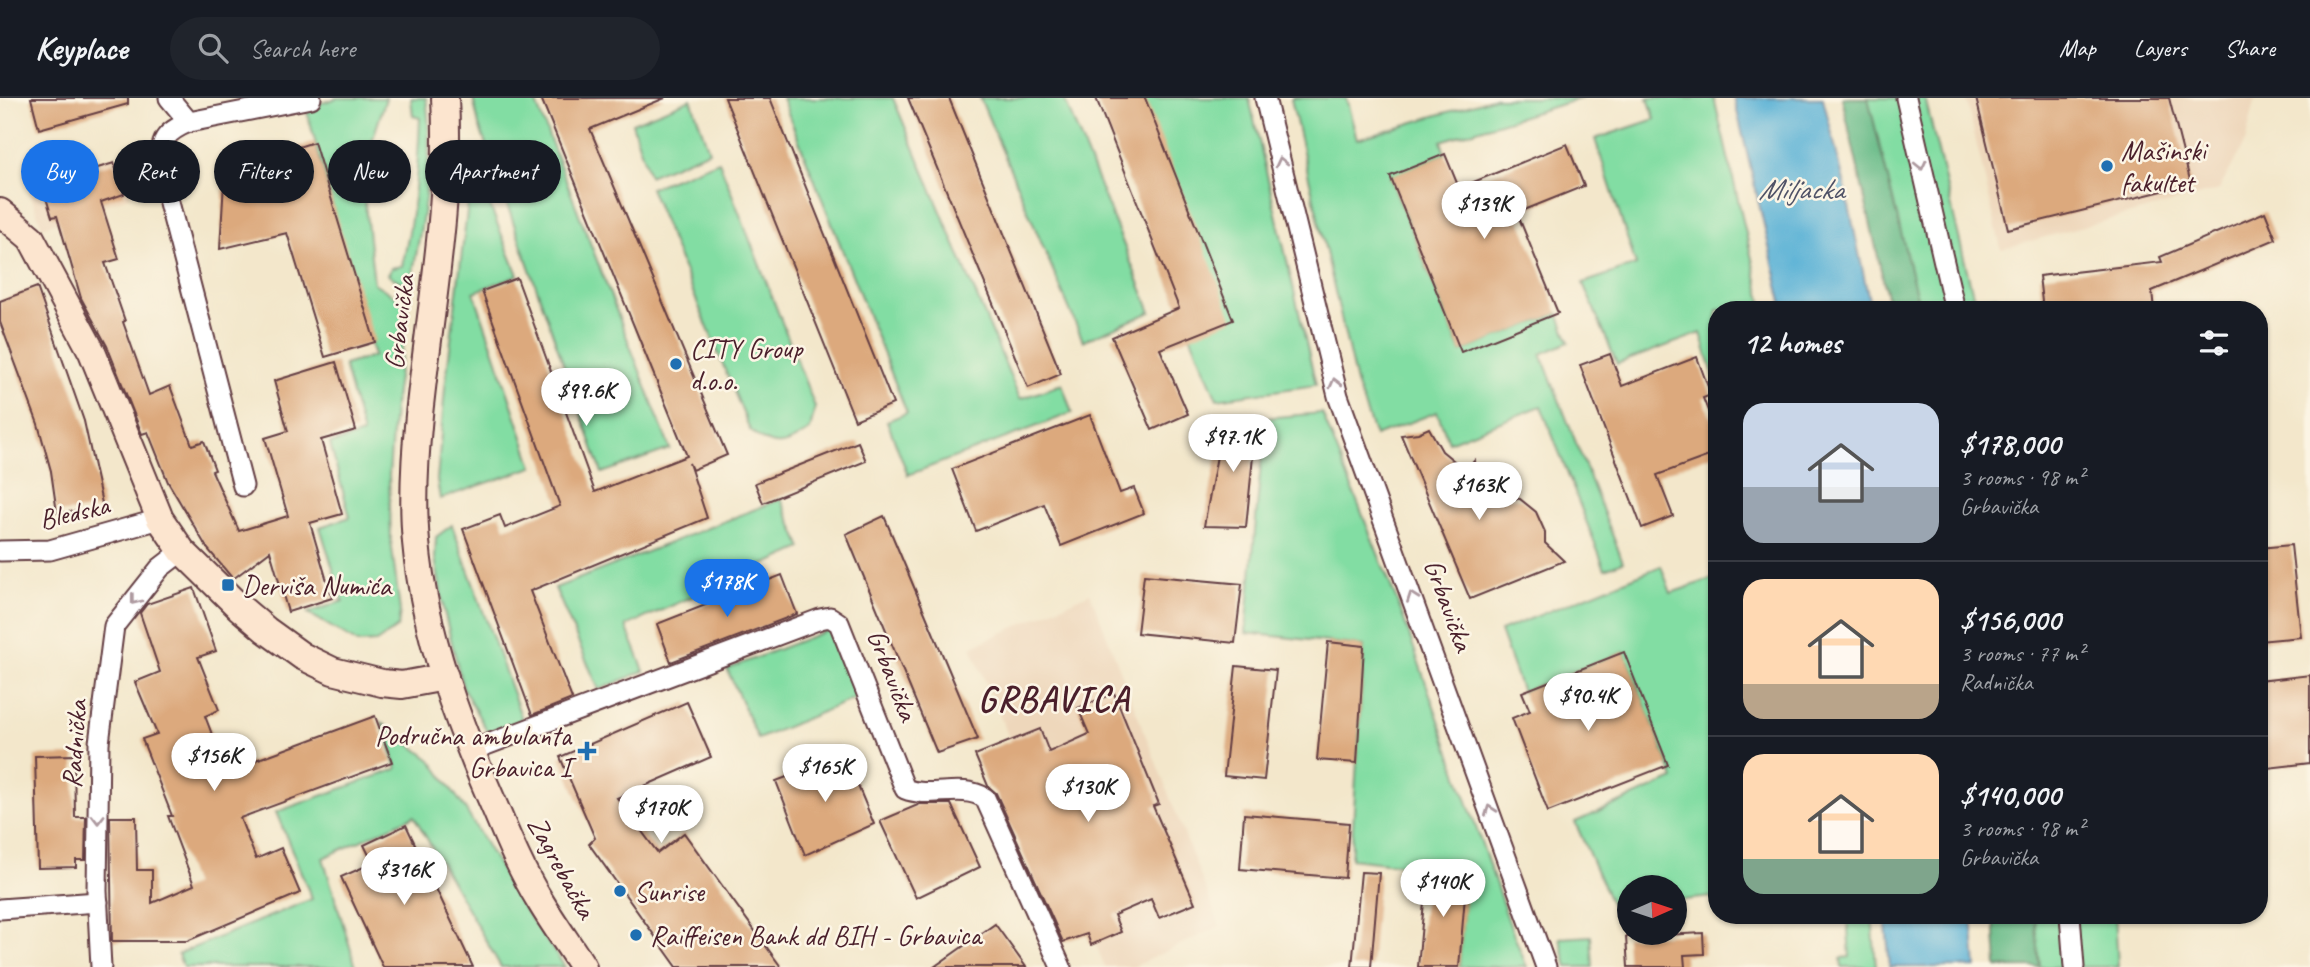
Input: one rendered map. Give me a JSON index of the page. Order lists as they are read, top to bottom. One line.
{"streets":{"main road":["Grbavička","Zagrebačka"],"street":["Bledska","Radnička"]},"crossings":[["Grbavička","Zagrebačka"]],"one_way":["Grbavička","Radnička"],"districts":["GRBAVICA"],"water":["Miljacka"],"places":{"other":["Mašinski fakultet","CITY Group d.o.o.","Sunrise","Raiffeisen Bank dd BIH - Grbavica"],"transit":["Derviša Numića"],"health":["Područna ambulanta Grbavica I"]},"north":"right","page":{"header":"Keyplace","search":"Search here","nav":["Map","Layers","Share"],"chip":["Buy","Rent","Filters","New","Apartment"],"price":["$139K","$99.6K","$97.1K","$163K","$178K","$90.4K","$156K","$165K","$130K","$170K","$316K","$140K"],"heading":"12 homes","list":[{"name":"$178,000","note":"3 rooms · 98 m² · Grbavička"},{"name":"$156,000","note":"3 rooms · 77 m² · Radnička"},{"name":"$140,000","note":"3 rooms · 98 m² · Grbavička"}]}}
